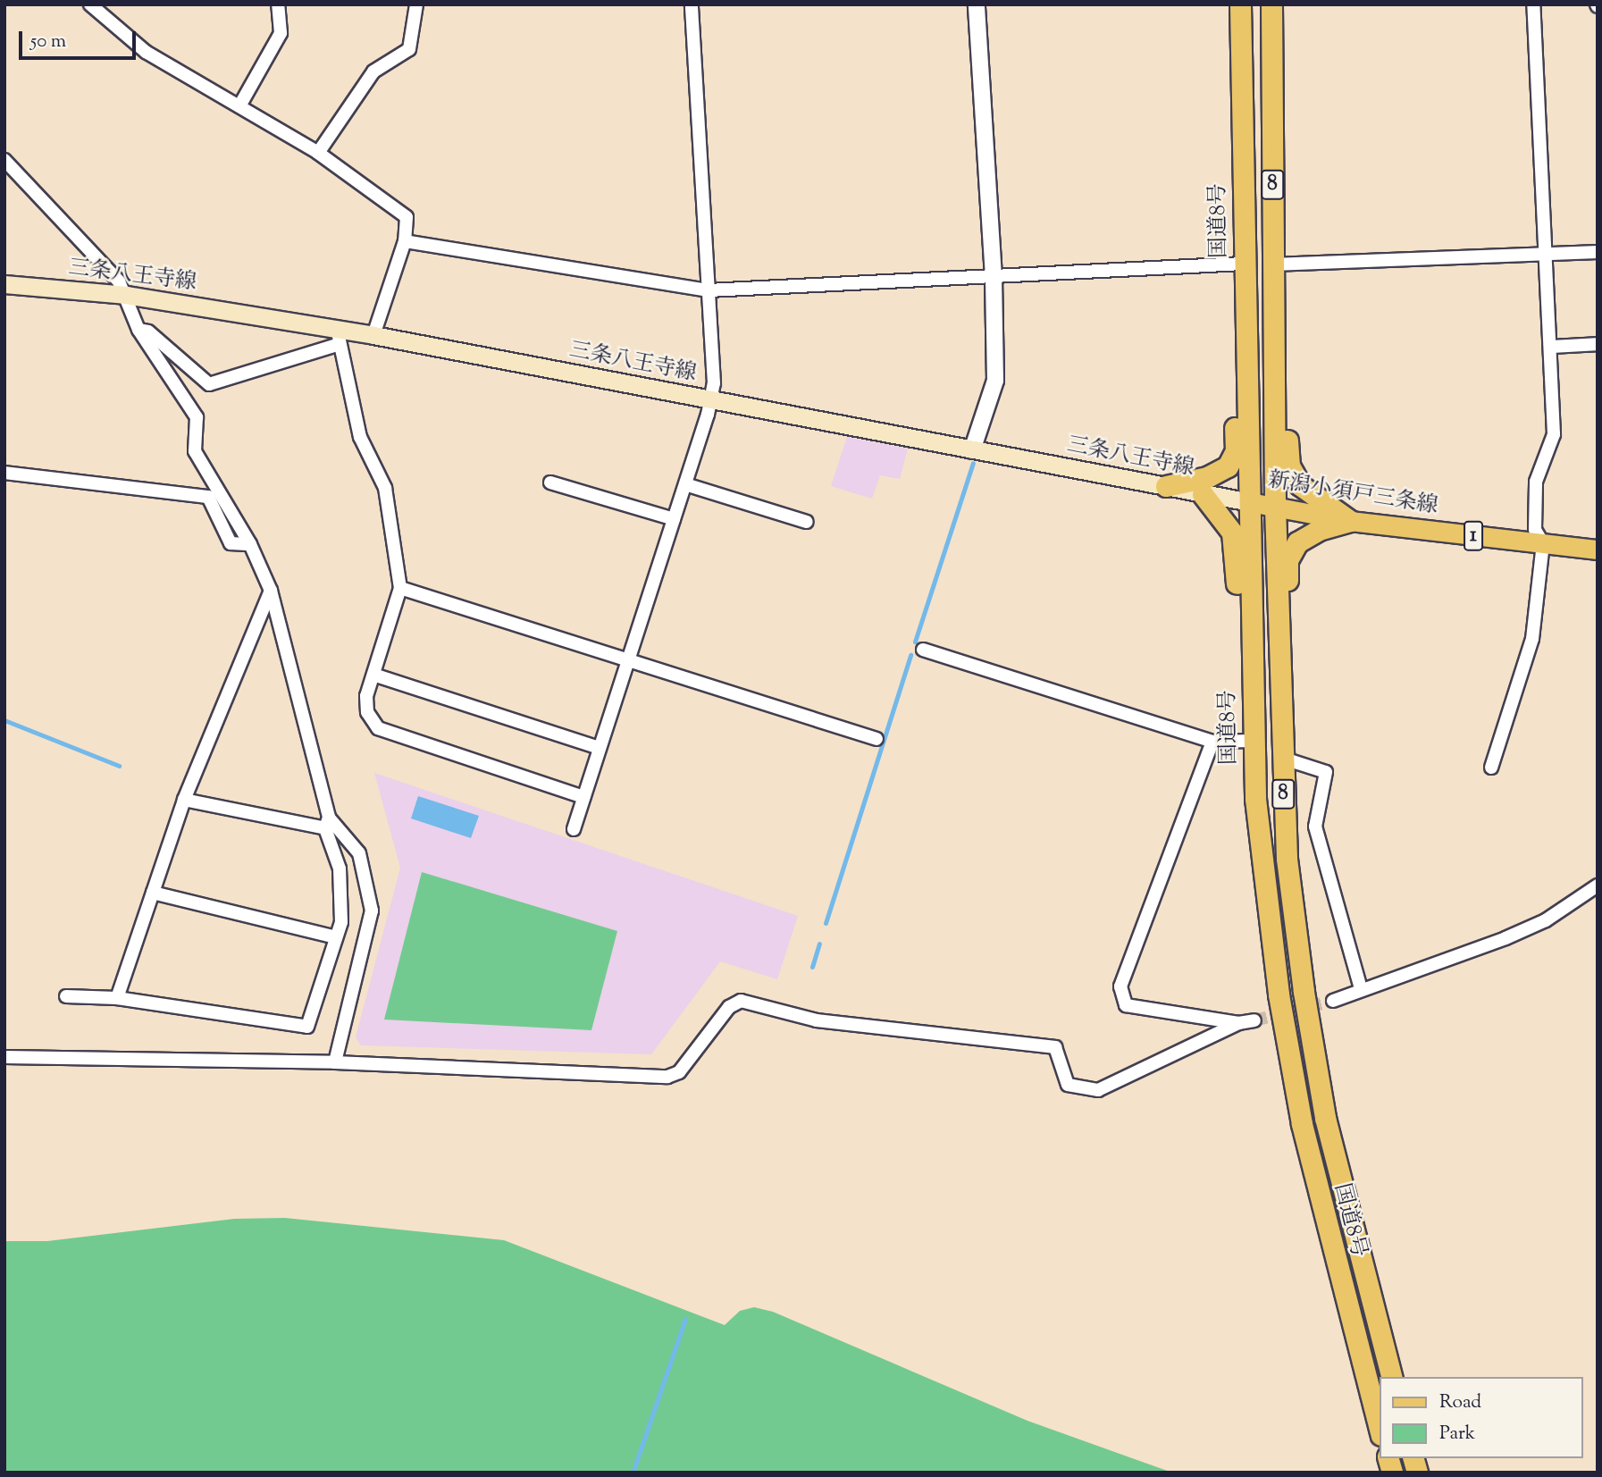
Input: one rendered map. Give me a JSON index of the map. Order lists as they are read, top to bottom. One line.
{"streets":{"highway":["8","国道8号"],"main road":["三条八王寺線","新潟小須戸三条線","1"]},"crossings":[["国道8号","三条八王寺線"],["国道8号","新潟小須戸三条線"],["三条八王寺線","新潟小須戸三条線"]],"legend":["Road","Park"],"scale_bar":"50 m"}
